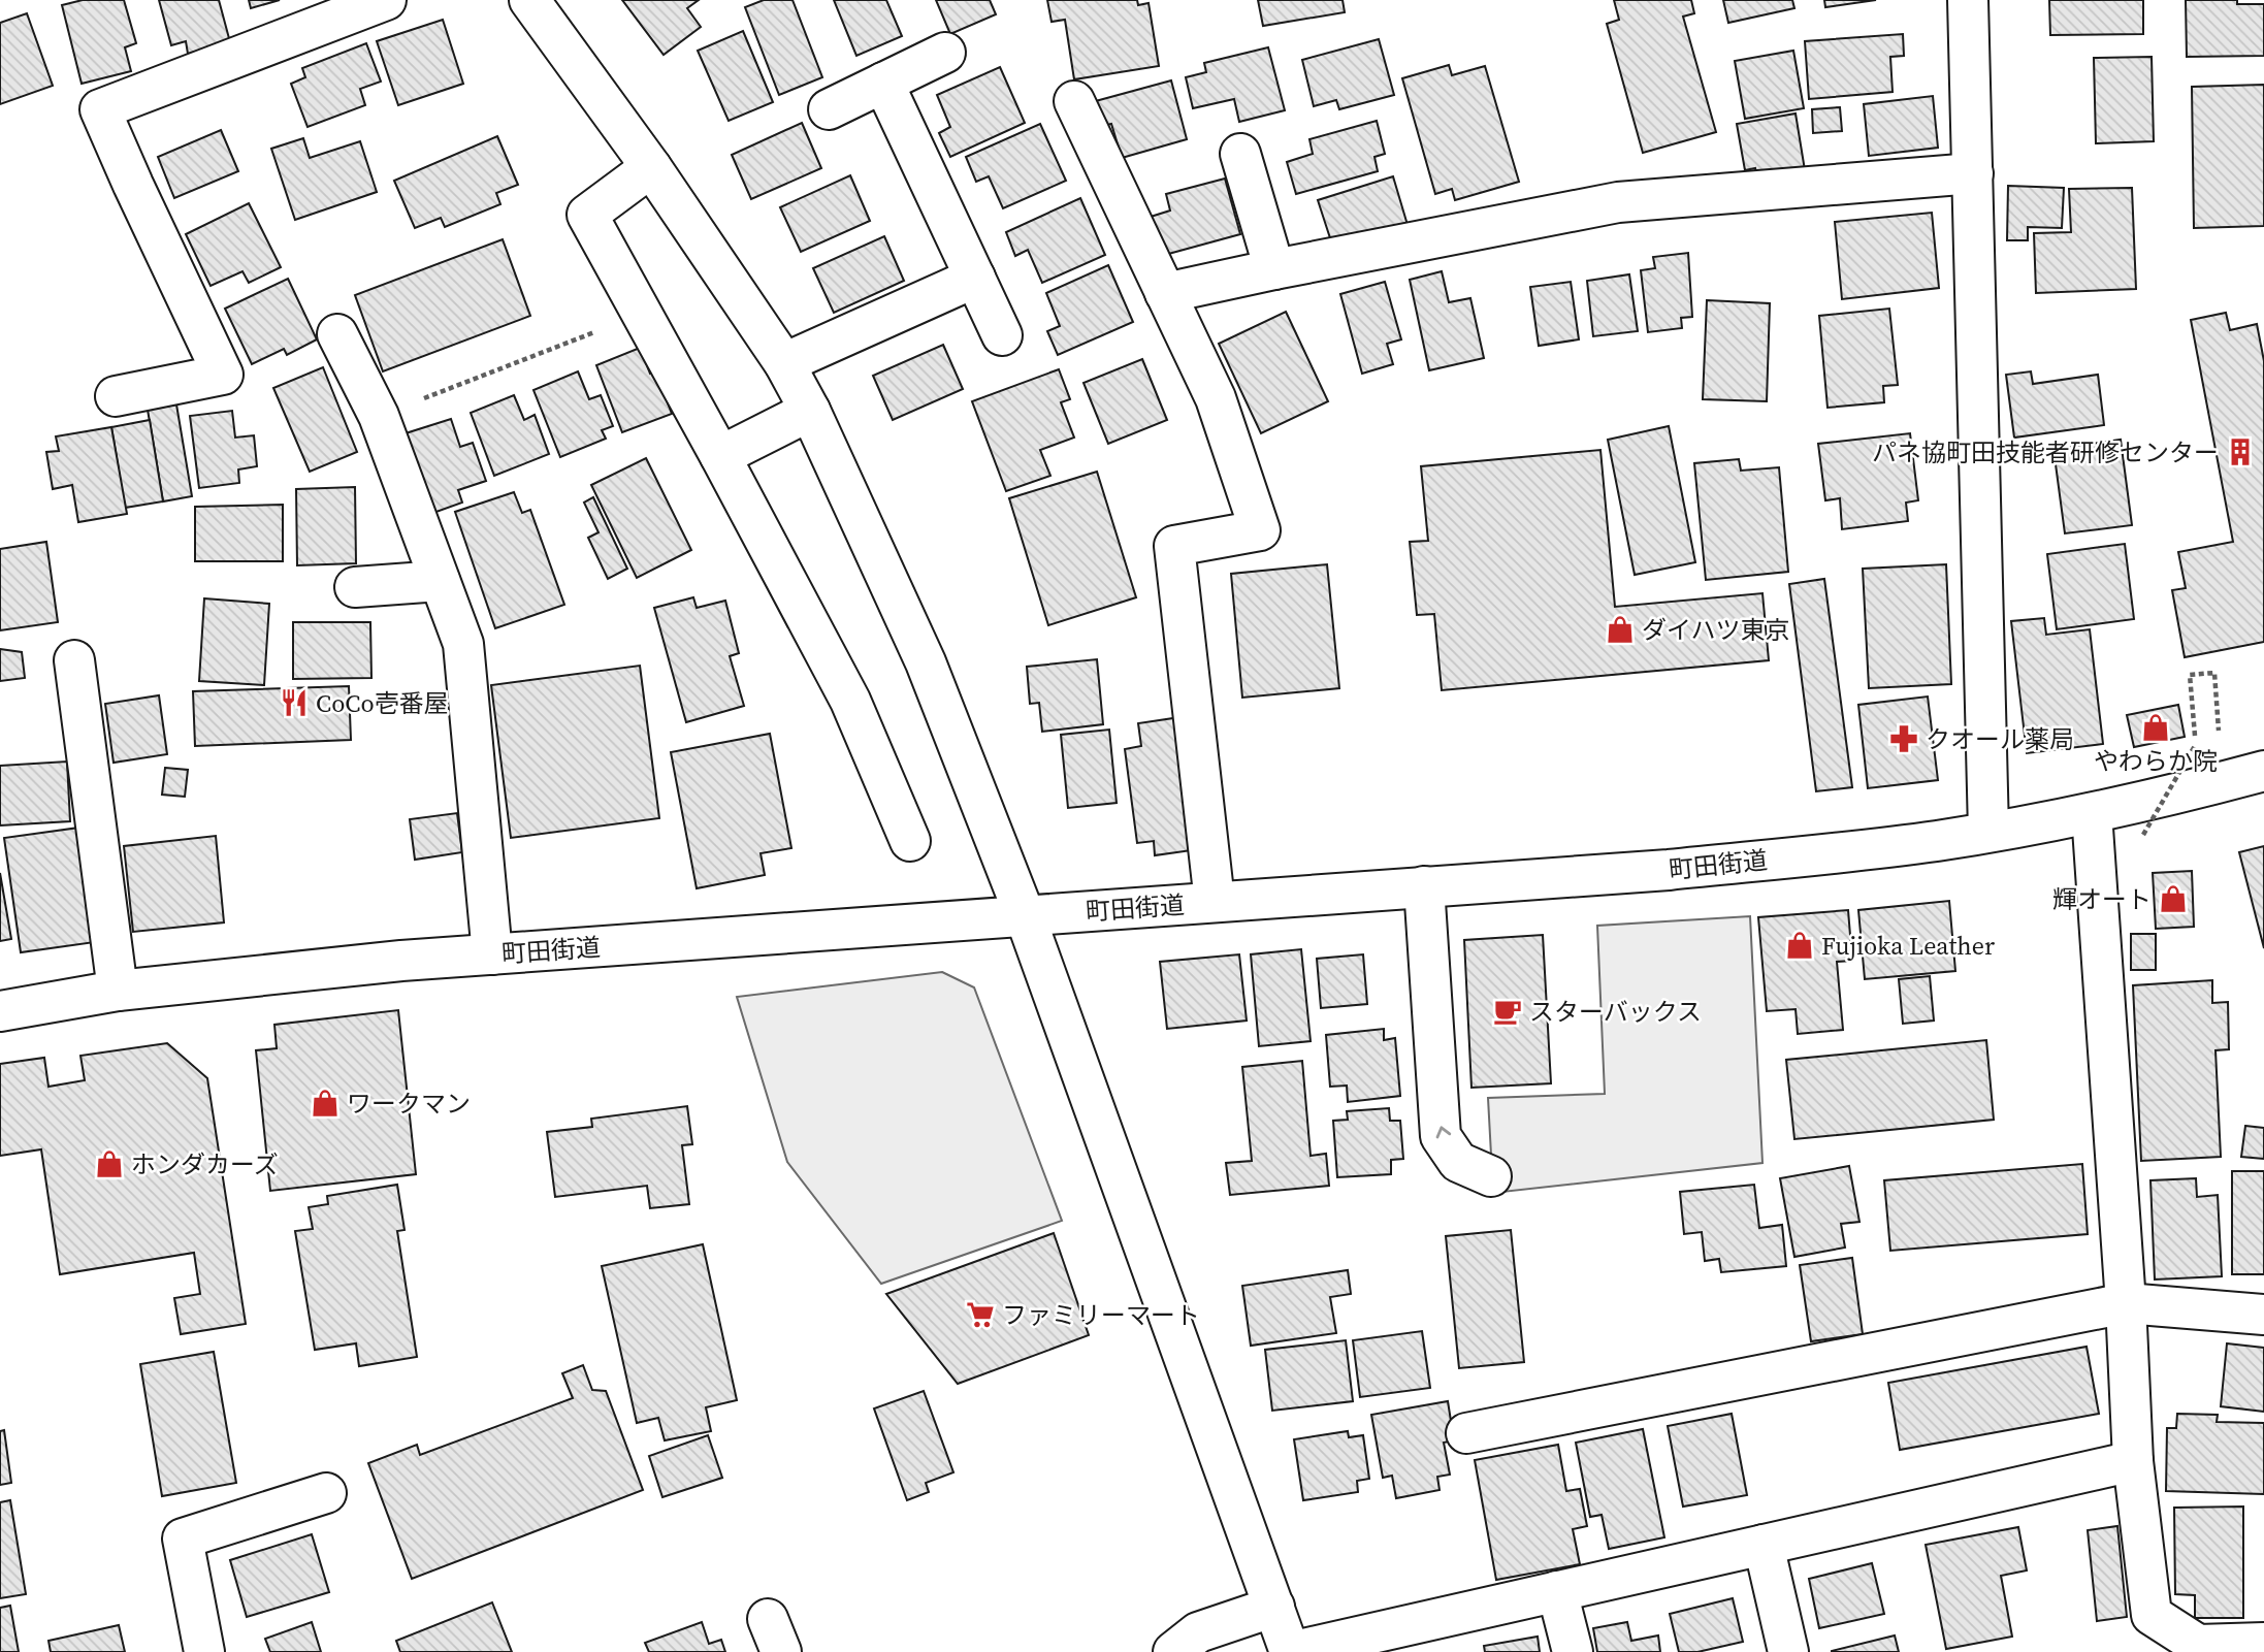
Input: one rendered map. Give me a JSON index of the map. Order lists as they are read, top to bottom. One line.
{"streets":{"street":["町田街道"]},"places":{"building":["パネ協町田技能者研修センター"],"shop":["ダイハツ東京","やわらか院","輝オート","Fujioka Leather","ワークマン","ホンダカーズ"],"restaurant":["CoCo壱番屋"],"pharmacy":["クオール薬局"],"cafe":["スターバックス"],"supermarket":["ファミリーマート"]}}
